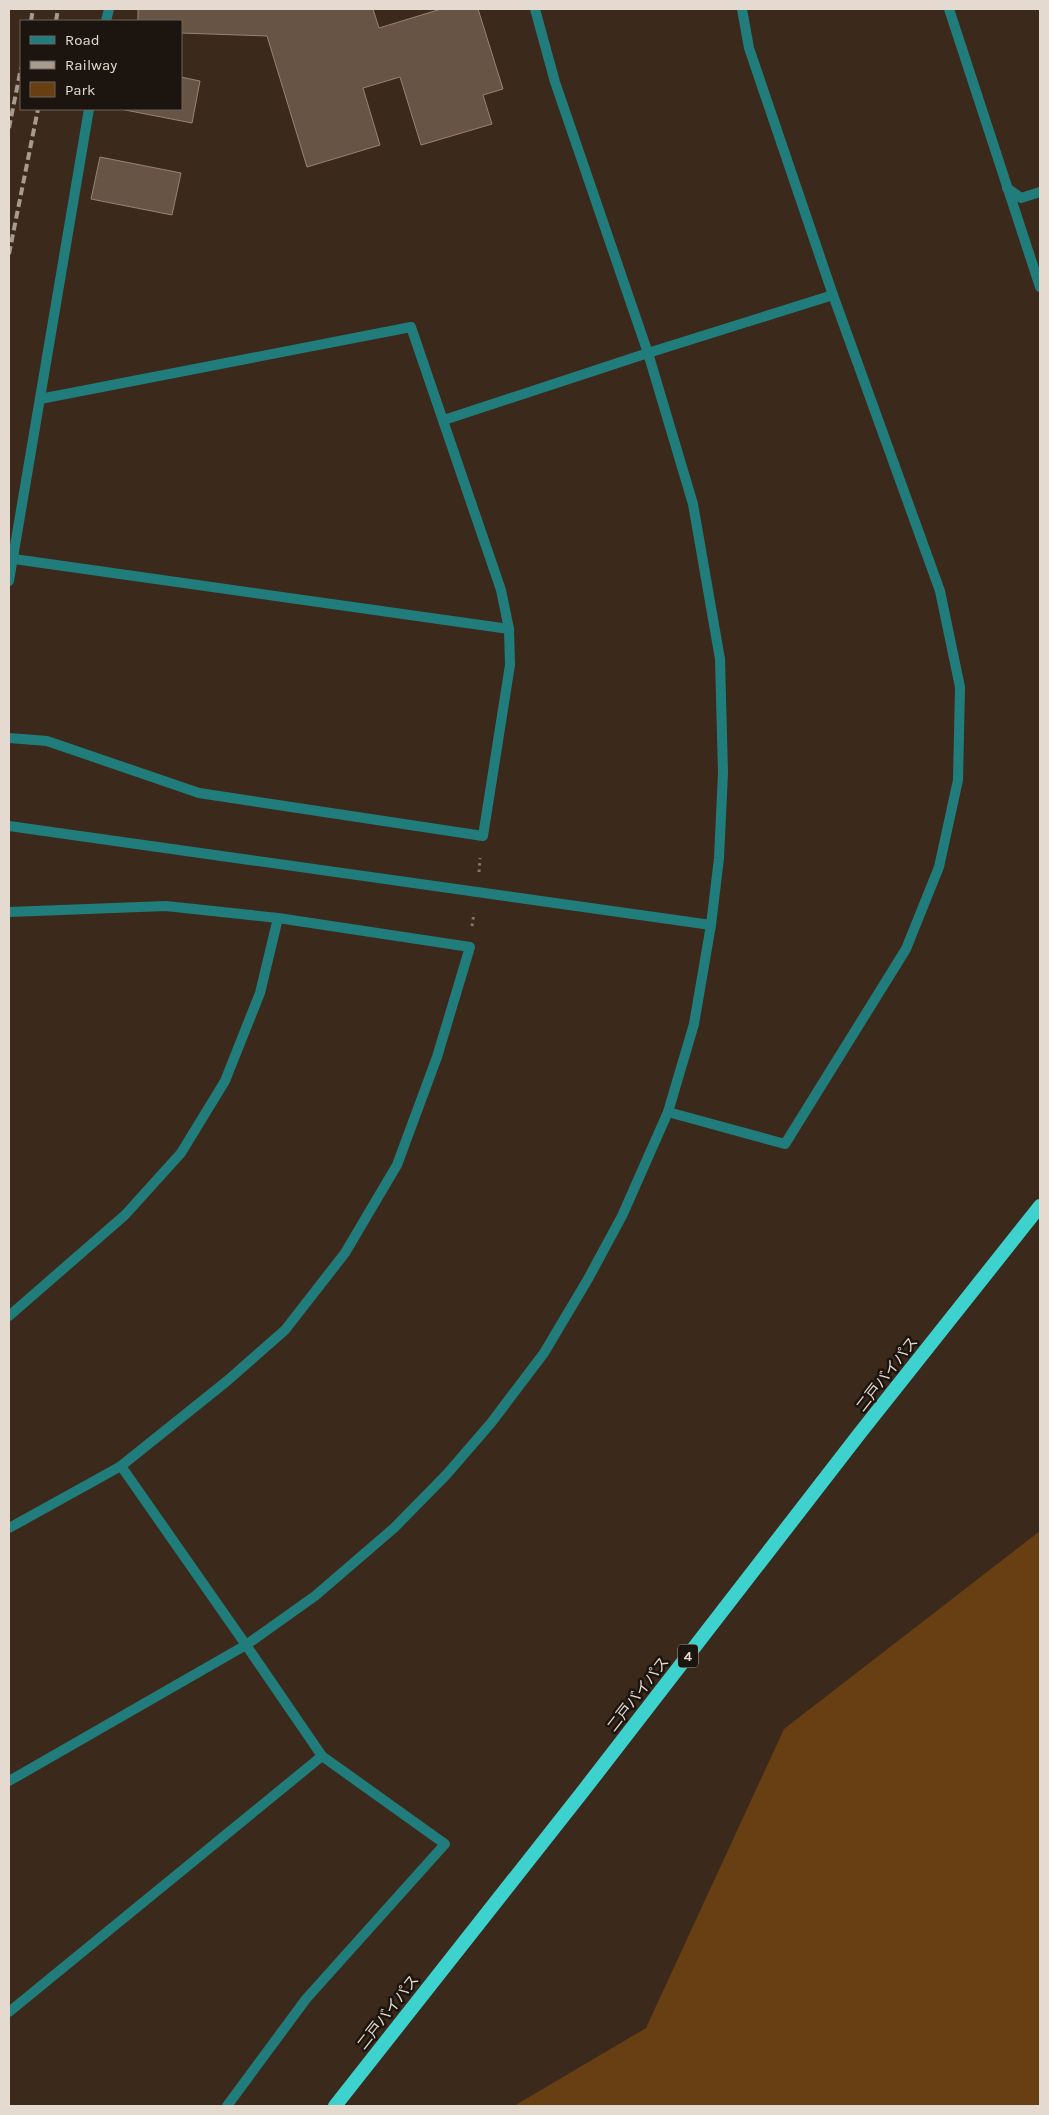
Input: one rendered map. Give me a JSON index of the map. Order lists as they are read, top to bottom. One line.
{"streets":{"highway":["二戸バイパス","4"]},"legend":["Road","Railway","Park"]}
